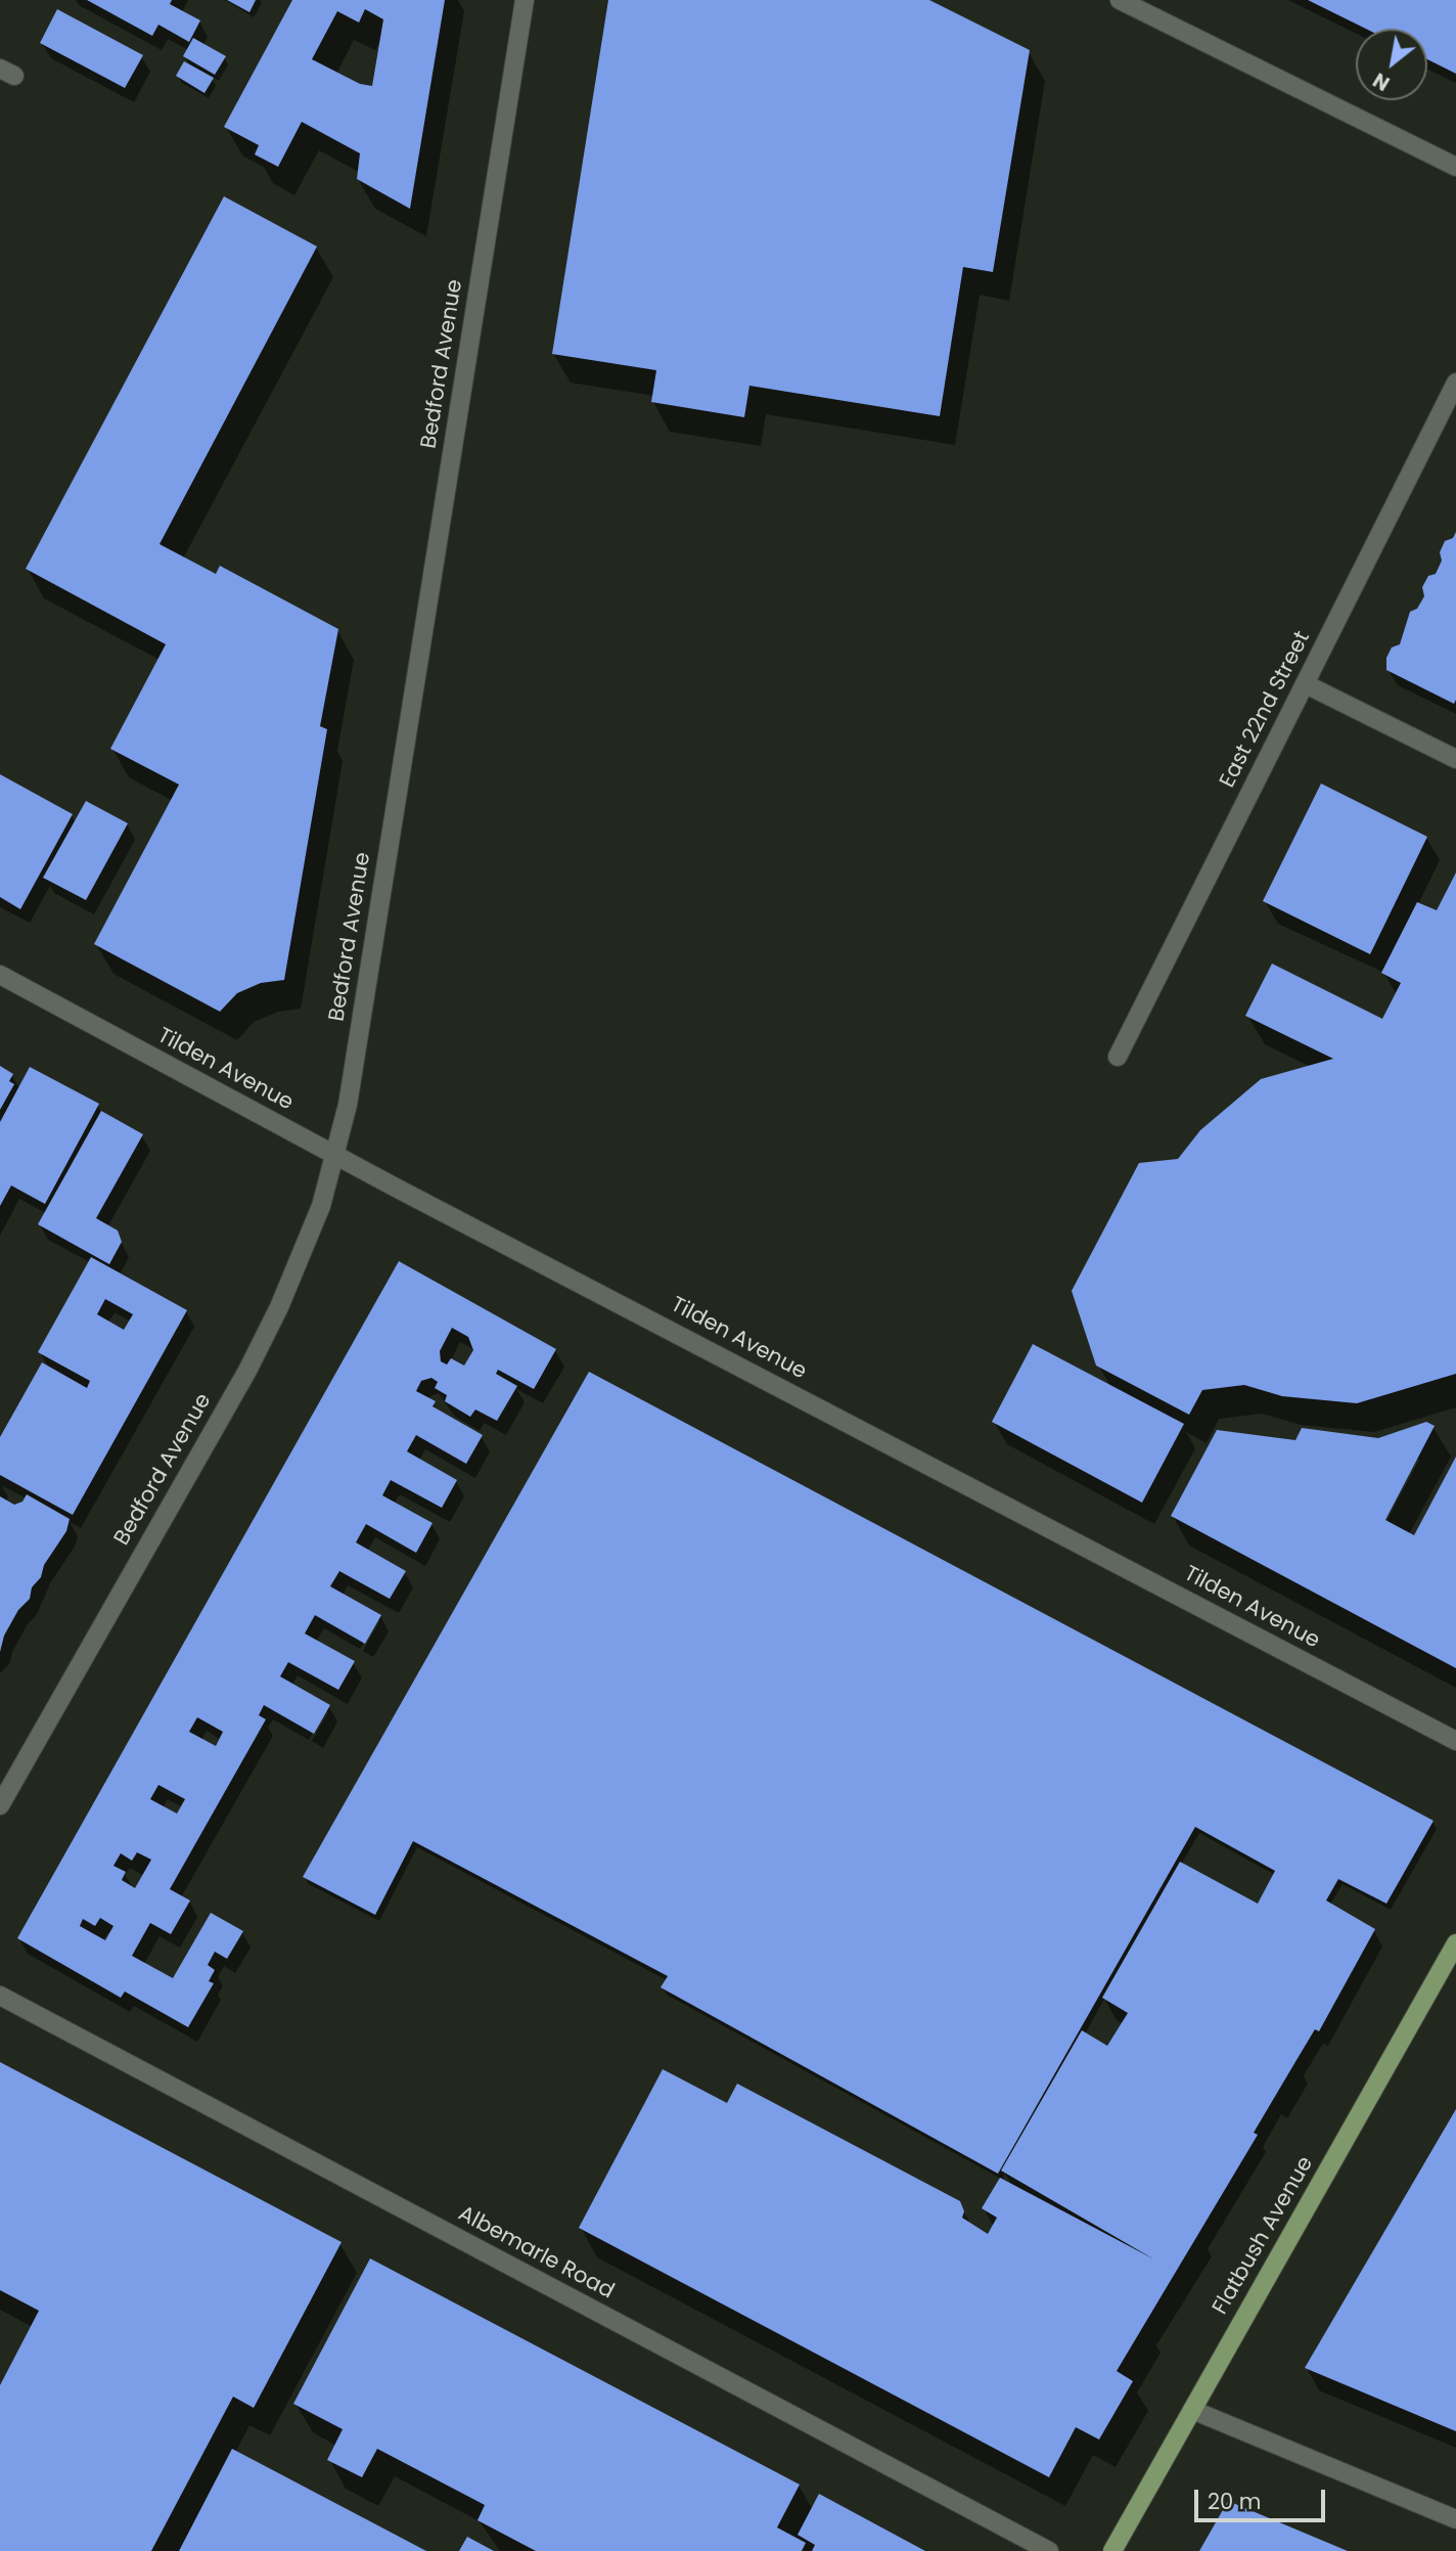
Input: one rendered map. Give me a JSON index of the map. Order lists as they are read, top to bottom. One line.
{"streets":{"main road":["Flatbush Avenue"],"street":["Bedford Avenue","East 22nd Street","Tilden Avenue","Albemarle Road"]},"crossings":[["Bedford Avenue","Tilden Avenue"]],"scale_bar":"20 m","north":"bottom left"}
